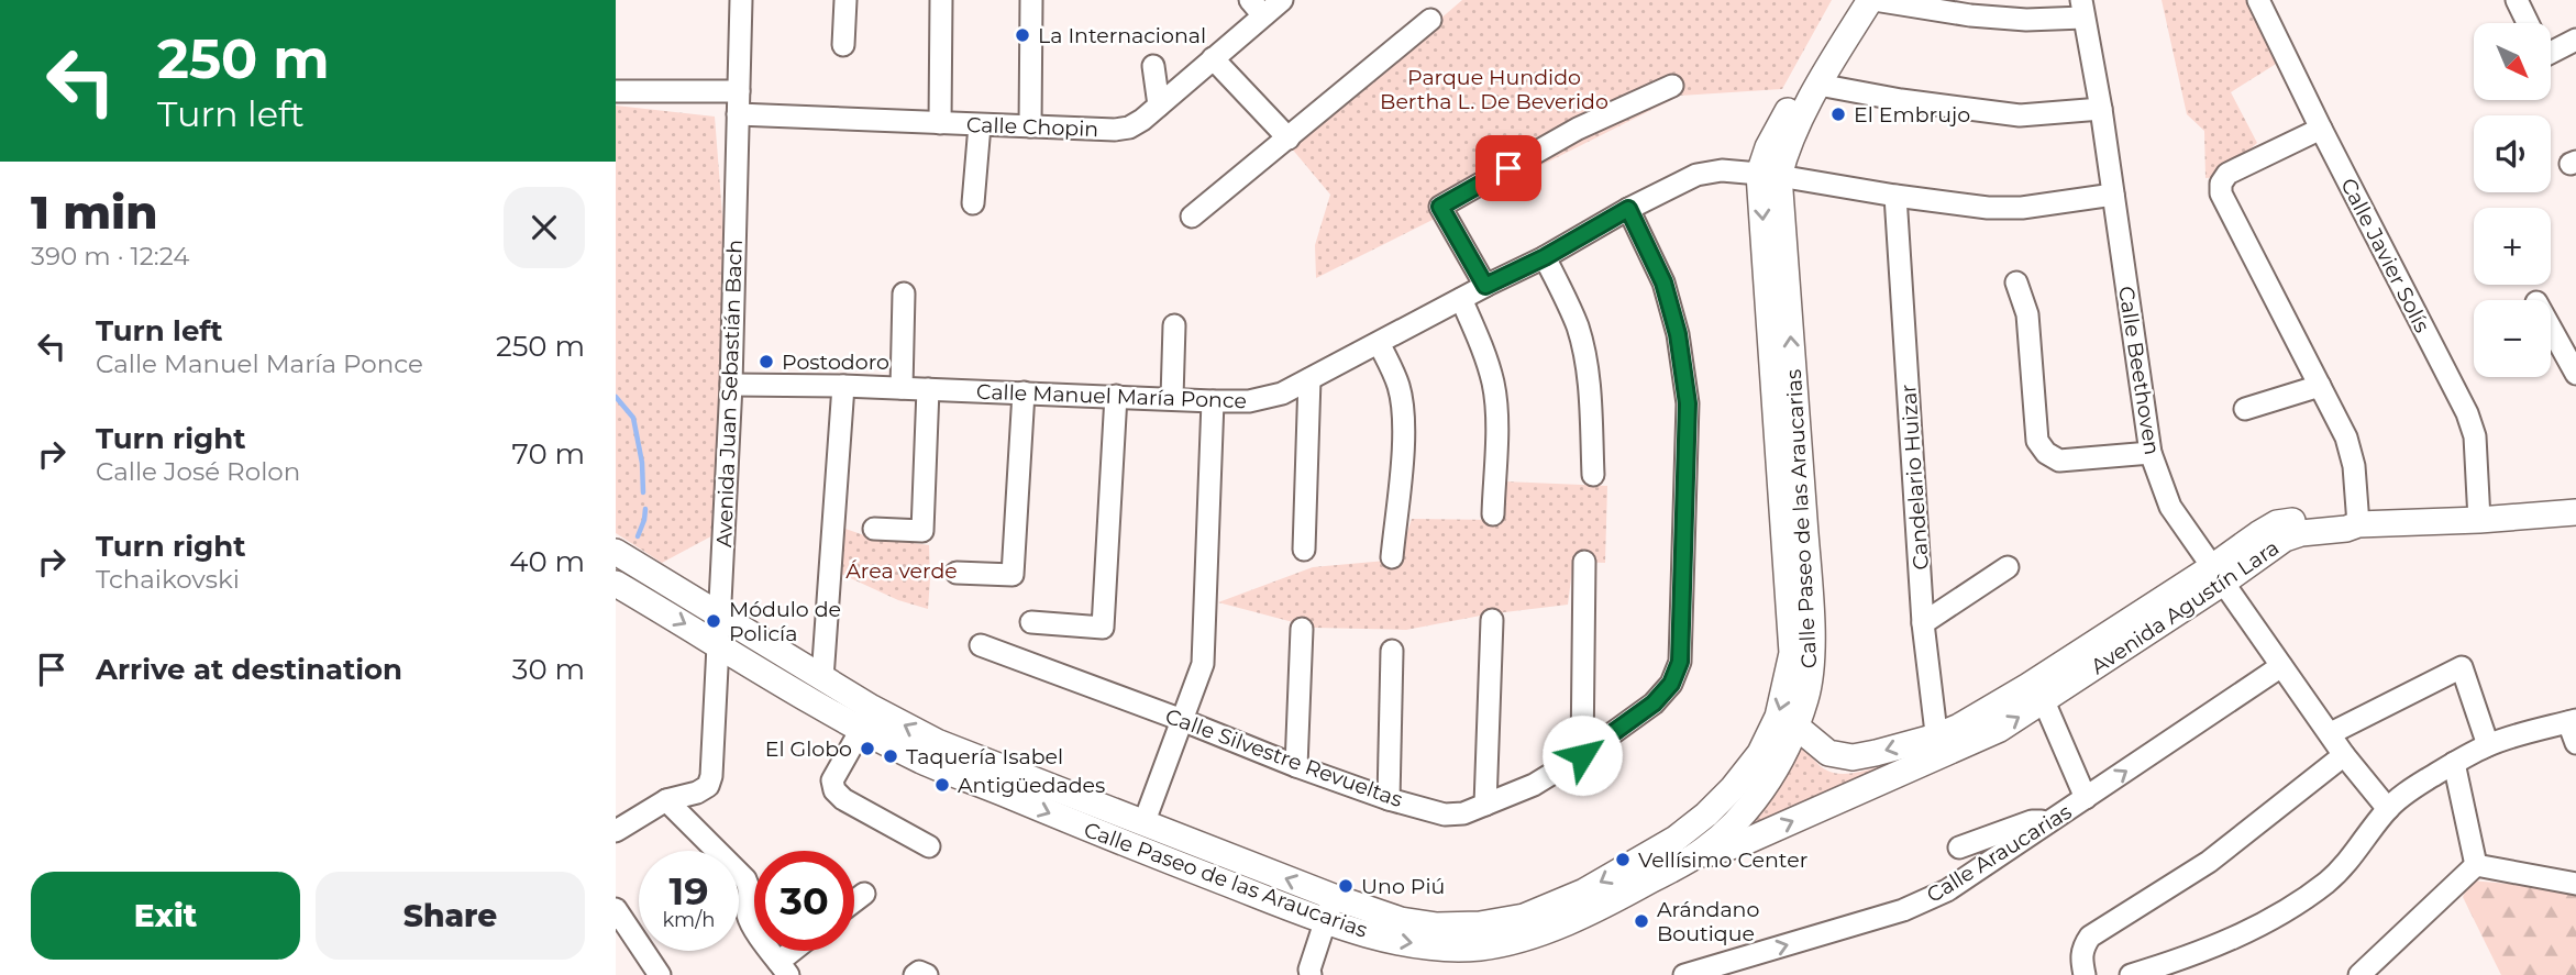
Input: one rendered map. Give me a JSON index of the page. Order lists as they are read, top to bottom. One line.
{"streets":{"main road":["Calle Paseo de las Araucarias","Avenida Agustín Lara"],"street":["Calle Chopin","Calle Javier Solís","Calle Beethoven","Avenida Juan Sebastián Bach","Calle Manuel María Ponce","Candelario Huizar","Calle Silvestre Revueltas","Calle Araucarias"]},"crossings":[["Calle Chopin","Avenida Juan Sebastián Bach"],["Calle Javier Solís","Avenida Agustín Lara"],["Calle Beethoven","Calle Manuel María Ponce"],["Calle Beethoven","Avenida Agustín Lara"],["Calle Beethoven","Calle Araucarias"],["Avenida Juan Sebastián Bach","Calle Manuel María Ponce"],["Avenida Juan Sebastián Bach","Calle Paseo de las Araucarias"],["Calle Manuel María Ponce","Candelario Huizar"],["Calle Manuel María Ponce","Calle Paseo de las Araucarias"],["Calle Manuel María Ponce","Calle Silvestre Revueltas"],["Candelario Huizar","Avenida Agustín Lara"],["Calle Paseo de las Araucarias","Avenida Agustín Lara"]],"parks":["Parque Hundido Bertha L. De Beverido","Área verde"],"places":["La Internacional","El Embrujo","Postodoro","Módulo de Policía","El Globo","Taquería Isabel","Antigüedades","Vellísimo Center","Uno Piú","Arándano Boutique"],"north":"bottom right","page":{"turn":["250 m","Turn left"],"map_buttons":["+","−"],"heading":["1 min","390 m · 12:24"],"list":[{"name":"Turn left","note":"Calle Manuel María Ponce","value":"250 m"},{"name":"Turn right","note":"Calle José Rolon","value":"70 m"},{"name":"Turn right","note":"Tchaikovski","value":"40 m"},{"name":"Arrive at destination","value":"30 m"}],"speed":"19 km/h","limit":"30","buttons":["Exit","Share"]}}
